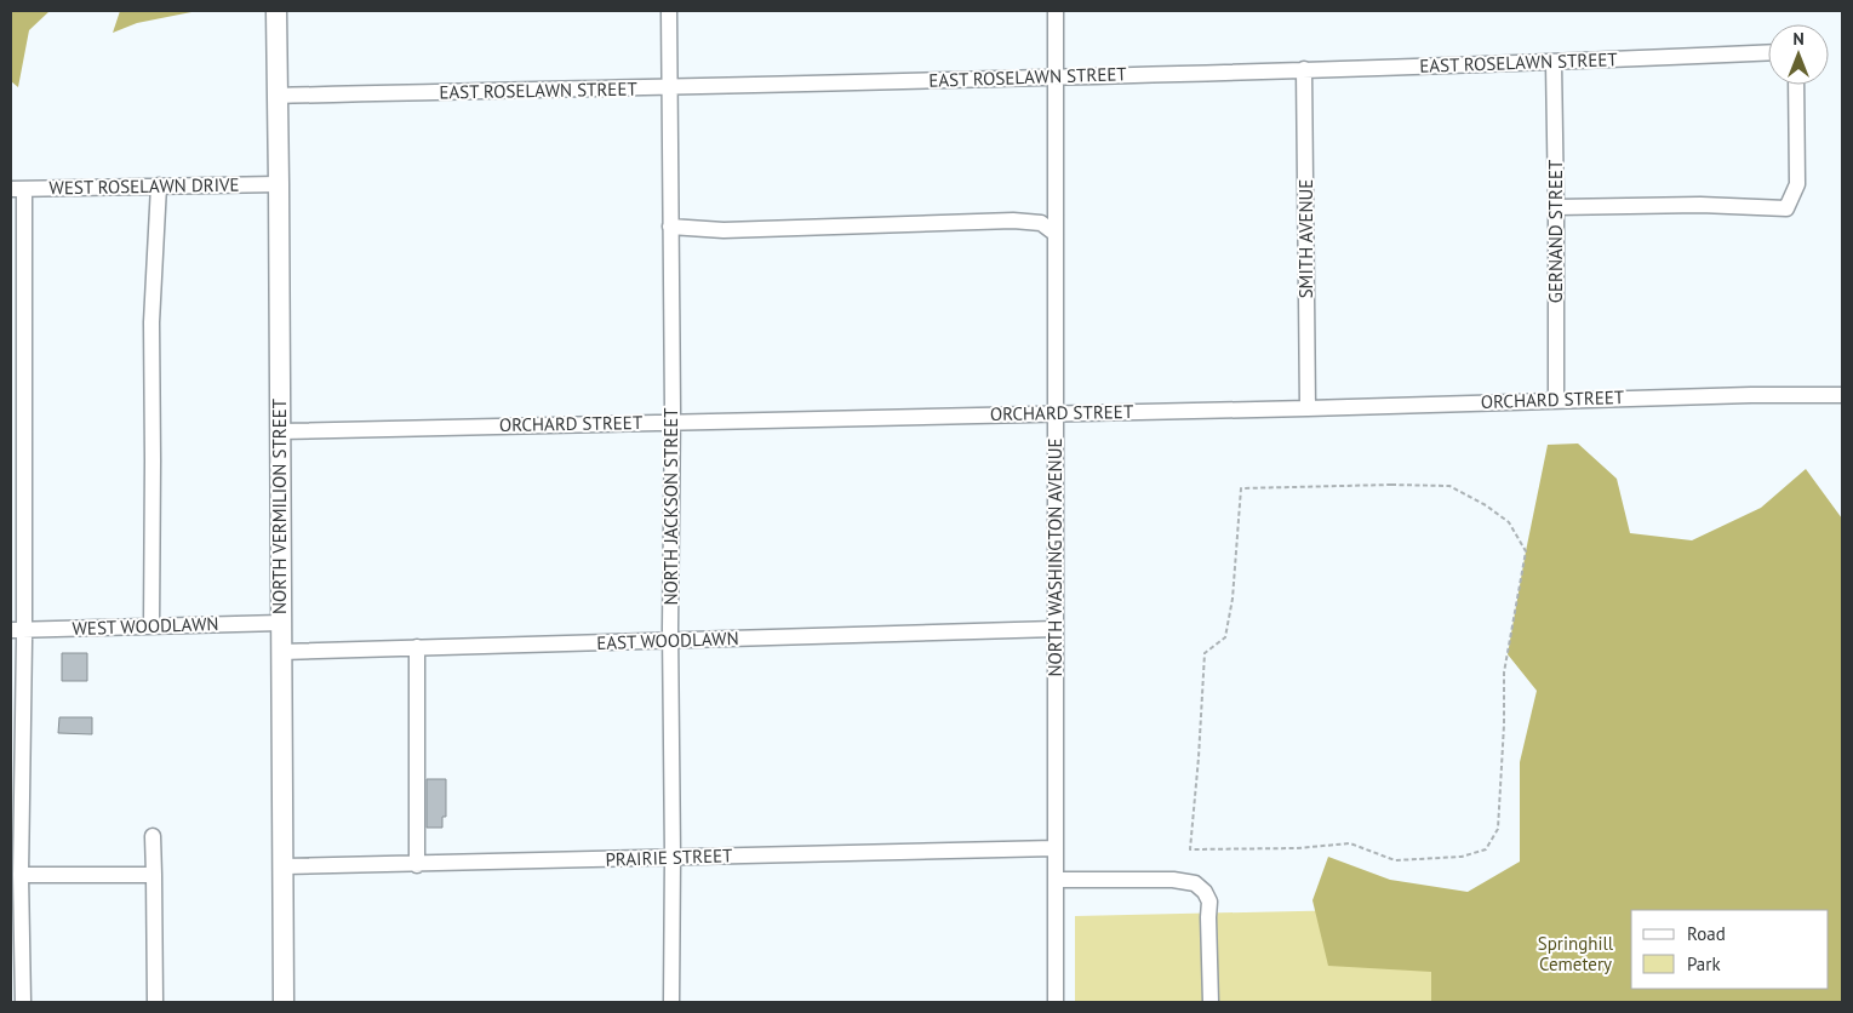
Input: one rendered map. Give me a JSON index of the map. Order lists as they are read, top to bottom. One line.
{"streets":{"main road":["NORTH VERMILION STREET"],"street":["EAST ROSELAWN STREET","WEST ROSELAWN DRIVE","GERNAND STREET","SMITH AVENUE","ORCHARD STREET","NORTH JACKSON STREET","NORTH WASHINGTON AVENUE","WEST WOODLAWN","EAST WOODLAWN","PRAIRIE STREET"]},"crossings":[["EAST ROSELAWN STREET","GERNAND STREET"],["EAST ROSELAWN STREET","SMITH AVENUE"],["EAST ROSELAWN STREET","NORTH VERMILION STREET"],["EAST ROSELAWN STREET","NORTH JACKSON STREET"],["EAST ROSELAWN STREET","NORTH WASHINGTON AVENUE"],["WEST ROSELAWN DRIVE","NORTH VERMILION STREET"],["GERNAND STREET","ORCHARD STREET"],["SMITH AVENUE","ORCHARD STREET"],["ORCHARD STREET","NORTH VERMILION STREET"],["ORCHARD STREET","NORTH JACKSON STREET"],["ORCHARD STREET","NORTH WASHINGTON AVENUE"],["NORTH VERMILION STREET","WEST WOODLAWN"],["NORTH VERMILION STREET","EAST WOODLAWN"],["NORTH VERMILION STREET","PRAIRIE STREET"],["NORTH JACKSON STREET","EAST WOODLAWN"],["NORTH JACKSON STREET","PRAIRIE STREET"],["NORTH WASHINGTON AVENUE","EAST WOODLAWN"],["NORTH WASHINGTON AVENUE","PRAIRIE STREET"]],"parks":["Springhill Cemetery"],"legend":["Road","Park"],"north":"top"}
